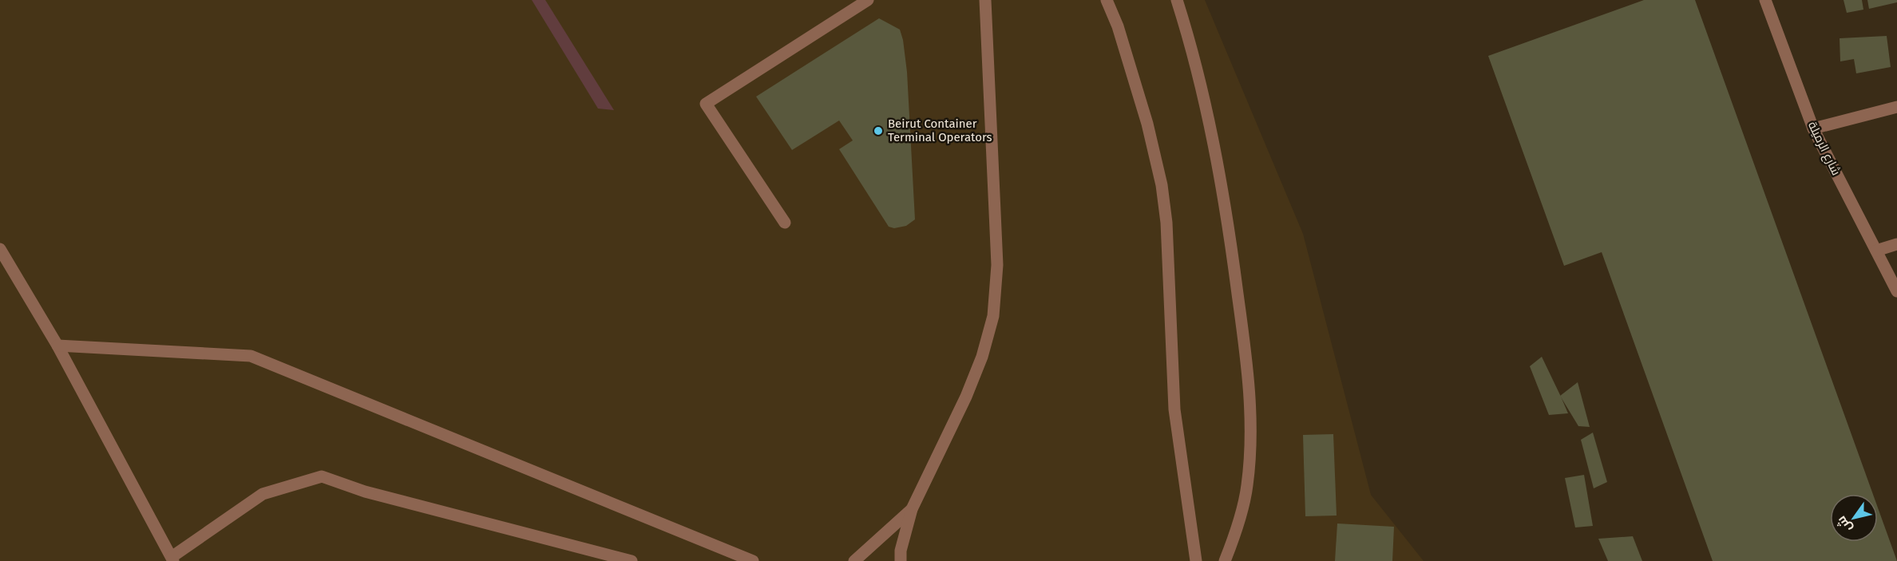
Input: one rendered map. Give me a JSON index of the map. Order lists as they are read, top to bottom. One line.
{"streets":{"street":["شارع الرميلة"]},"places":["Beirut Container Terminal Operators"],"north":"bottom left"}
